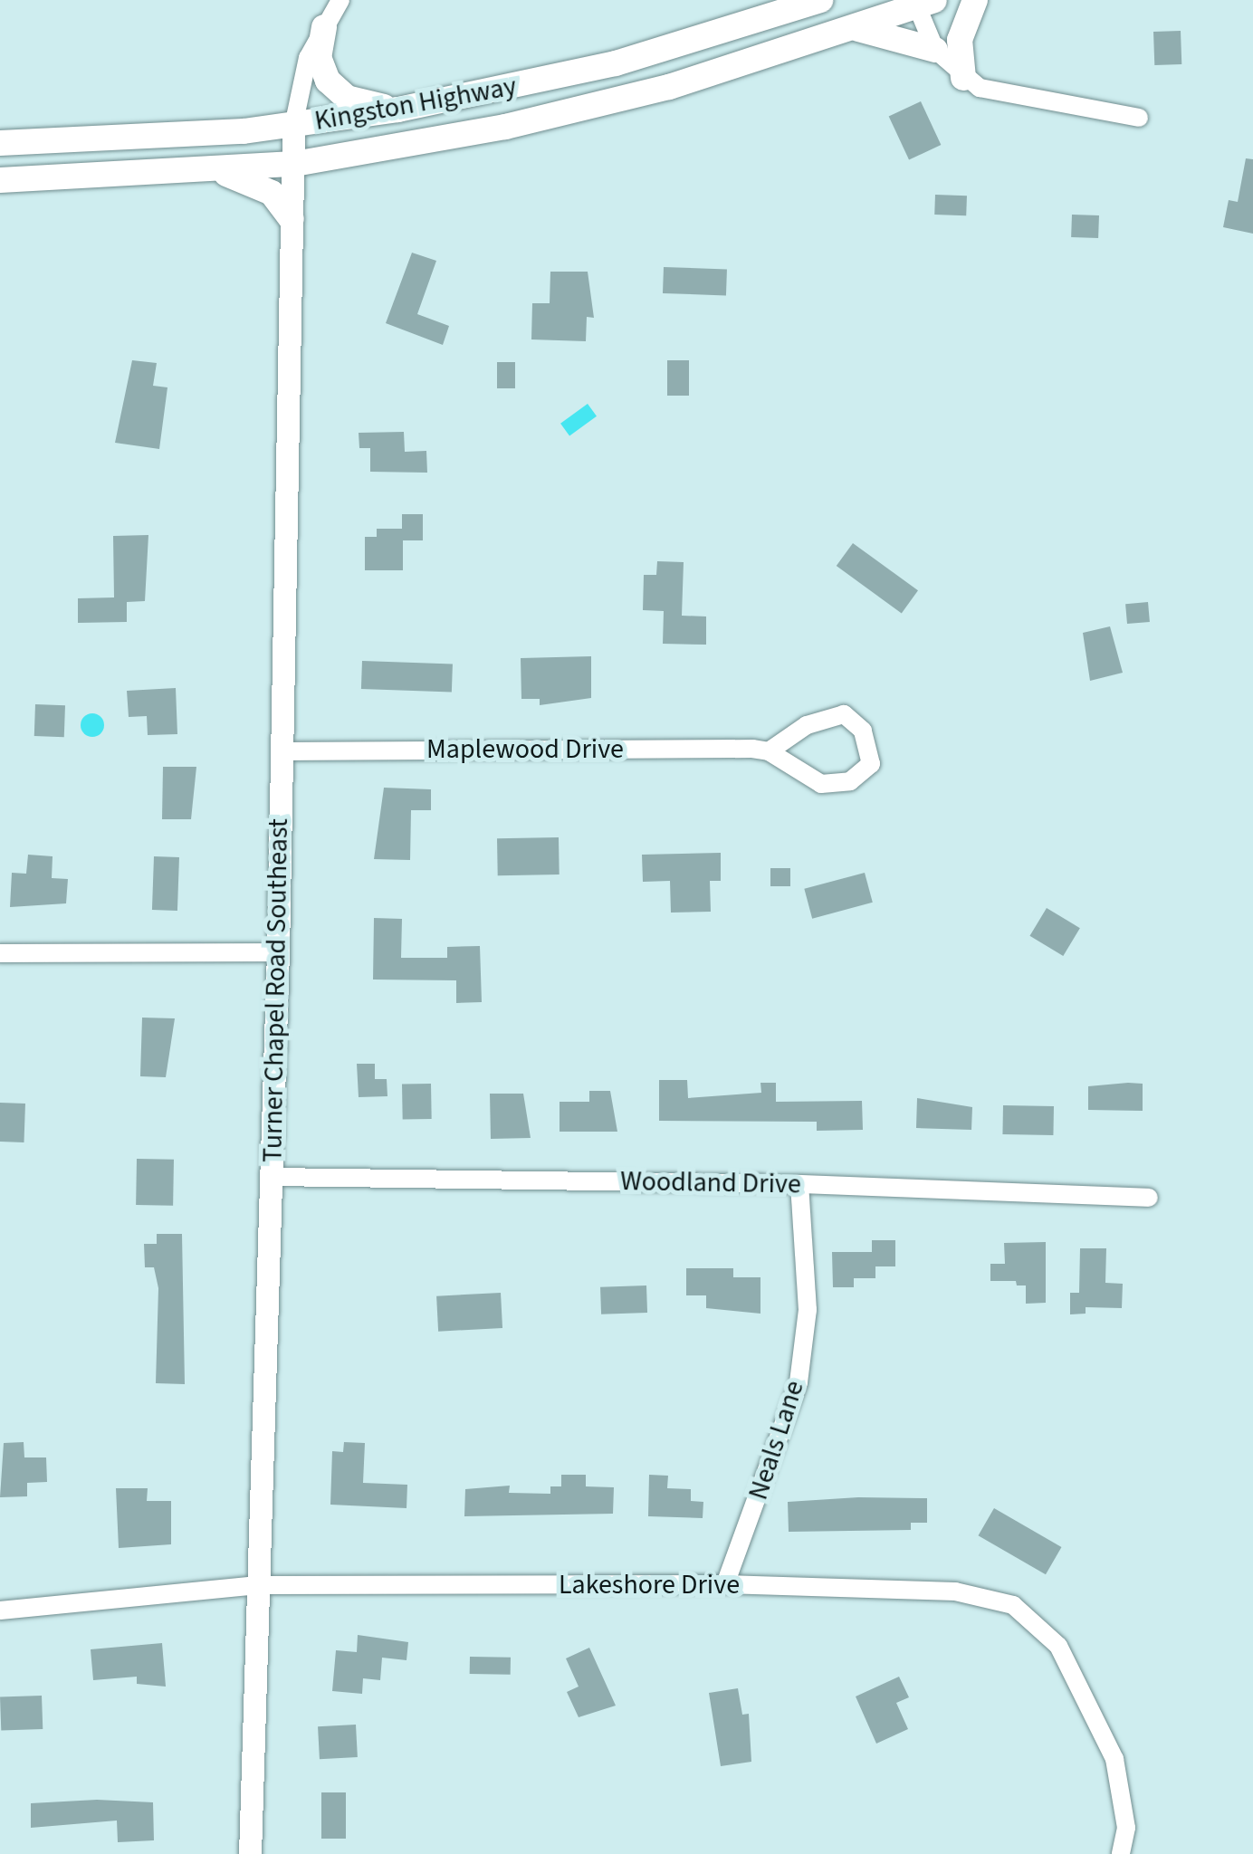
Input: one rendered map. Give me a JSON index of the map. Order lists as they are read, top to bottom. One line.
{"streets":{"main road":["Kingston Highway"],"street":["Maplewood Drive","Turner Chapel Road Southeast","Woodland Drive","Neals Lane","Lakeshore Drive"]},"crossings":[["Kingston Highway","Turner Chapel Road Southeast"],["Maplewood Drive","Turner Chapel Road Southeast"],["Turner Chapel Road Southeast","Woodland Drive"],["Turner Chapel Road Southeast","Lakeshore Drive"],["Woodland Drive","Neals Lane"],["Neals Lane","Lakeshore Drive"]]}
